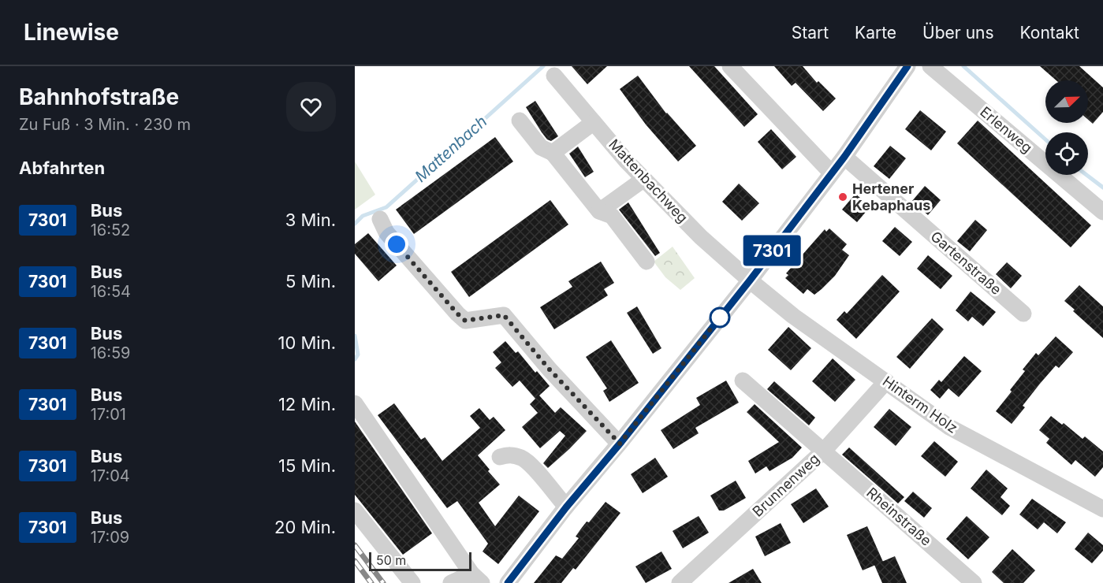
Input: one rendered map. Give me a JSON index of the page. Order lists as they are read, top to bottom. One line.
{"streets":{"street":["Erlenweg","Mattenbachweg","Gartenstraße","Hinterm Holz","Brunnenweg","Rheinstraße"]},"crossings":[["Mattenbachweg","Hinterm Holz"],["Hinterm Holz","Brunnenweg"],["Brunnenweg","Rheinstraße"]],"water":["Mattenbach"],"places":["Hertener Kebaphaus"],"lines":["bus line 7301"],"scale_bar":"50 m","north":"top right","page":{"header":"Linewise","nav":["Start","Karte","Über uns","Kontakt"],"heading":[["Bahnhofstraße","Zu Fuß · 3 Min. · 230 m"],"Abfahrten"],"on_map":"7301","list":[{"mark":"7301","name":"Bus","note":"16:52","value":"3 Min."},{"mark":"7301","name":"Bus","note":"16:54","value":"5 Min."},{"mark":"7301","name":"Bus","note":"16:59","value":"10 Min."},{"mark":"7301","name":"Bus","note":"17:01","value":"12 Min."},{"mark":"7301","name":"Bus","note":"17:04","value":"15 Min."},{"mark":"7301","name":"Bus","note":"17:09","value":"20 Min."}],"scale":"50 m"}}
